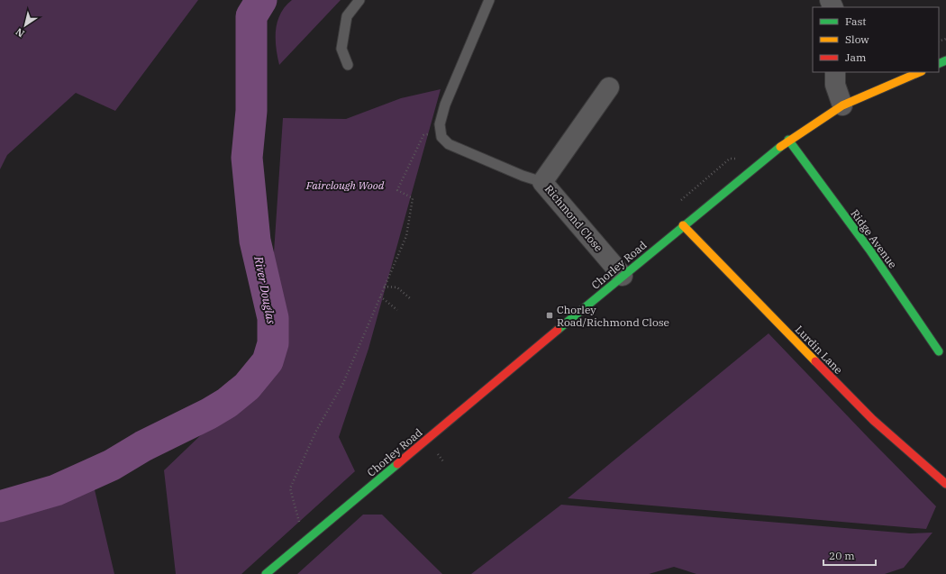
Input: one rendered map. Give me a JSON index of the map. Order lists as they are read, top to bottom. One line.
{"streets":{"main road":["Ridge Avenue","Chorley Road","Lurdin Lane"],"street":["Richmond Close"]},"crossings":[["Richmond Close","Chorley Road"],["Ridge Avenue","Chorley Road"],["Chorley Road","Lurdin Lane"]],"water":["River Douglas"],"parks":["Fairclough Wood"],"places":{"transit":["Chorley Road/Richmond Close"]},"legend":["Fast","Slow","Jam"],"scale_bar":"20 m","north":"bottom left"}
